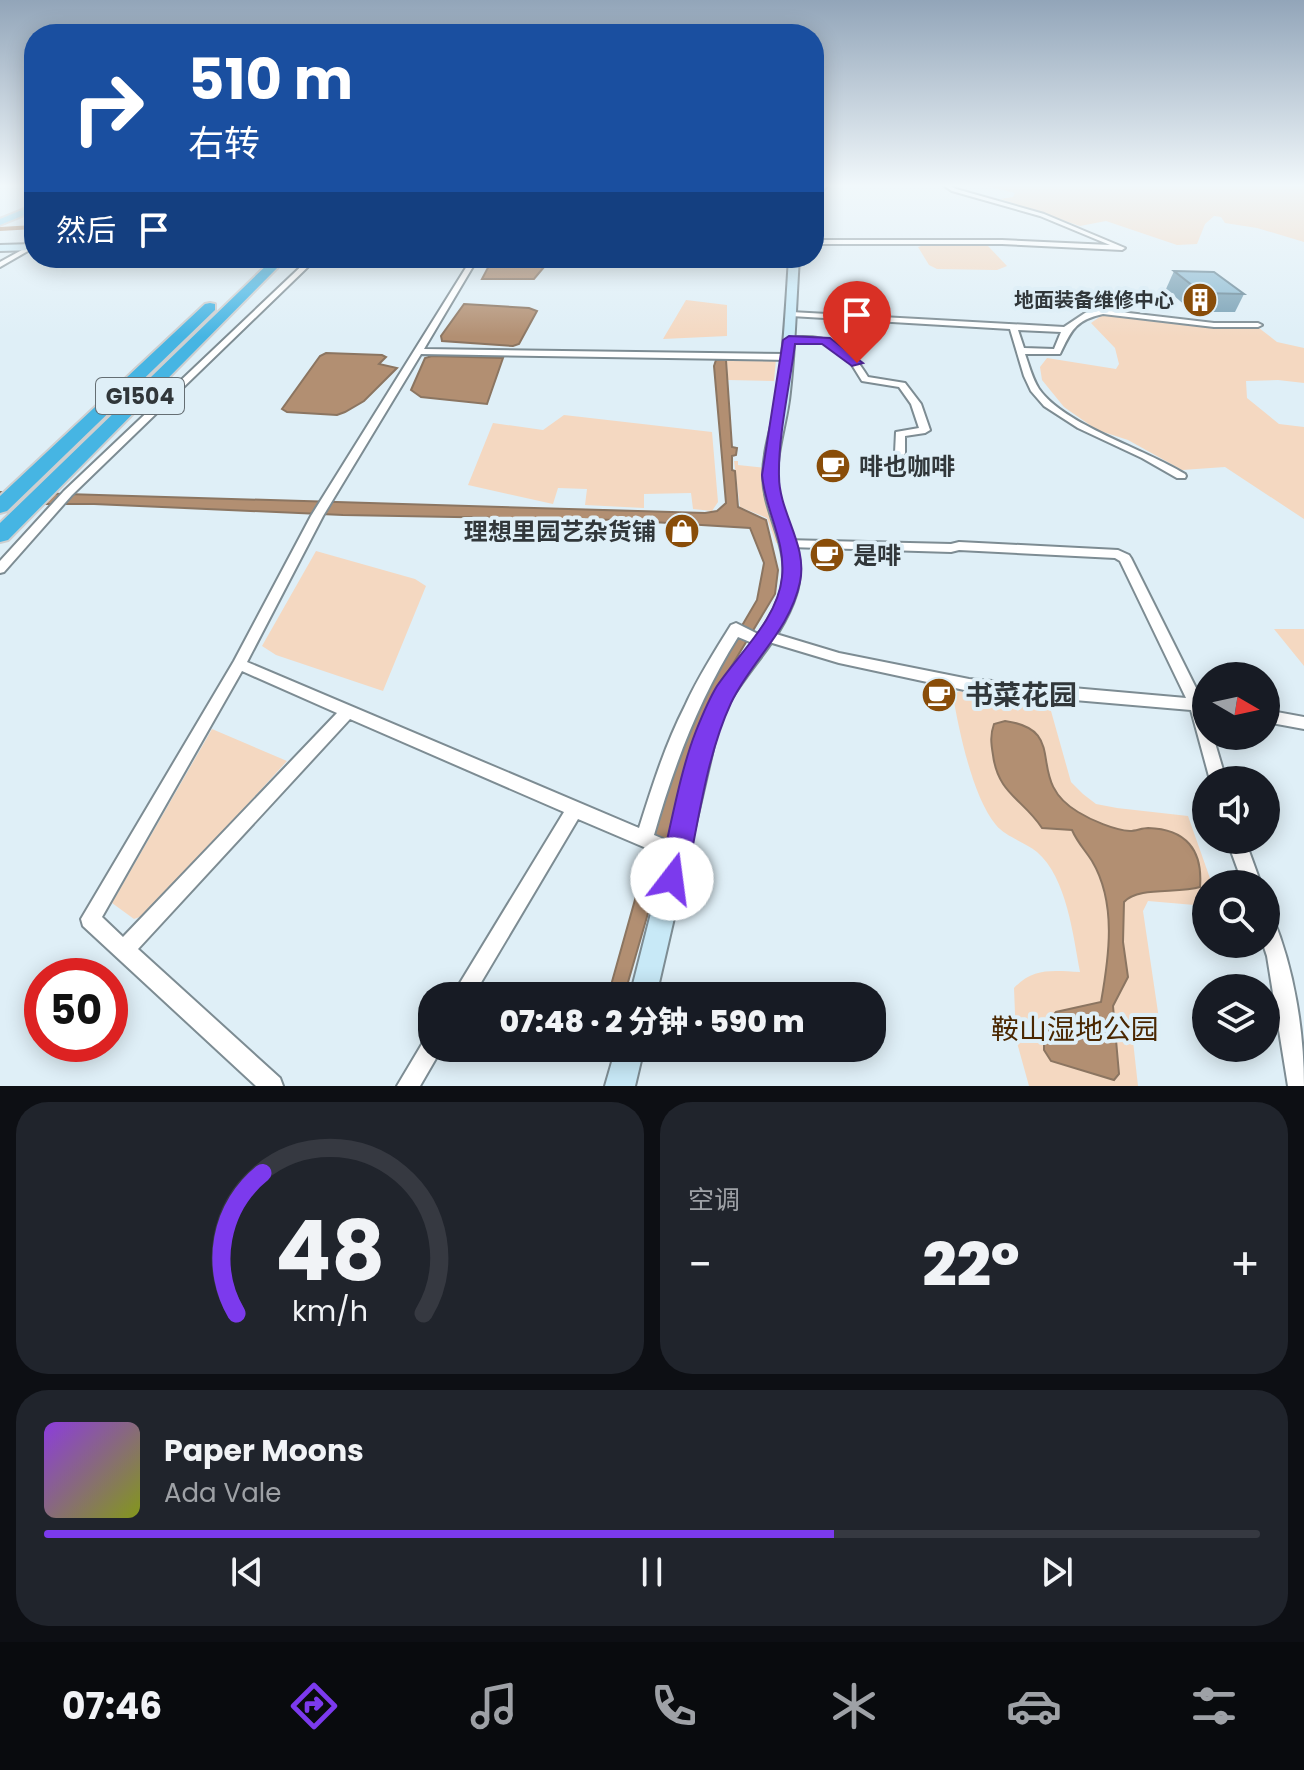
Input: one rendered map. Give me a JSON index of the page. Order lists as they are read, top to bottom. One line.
{"streets":{"highway":["G1504"]},"parks":["鞍山湿地公园"],"places":{"building":["地面装备维修中心"],"cafe":["啡也咖啡","是啡","书菜花园"],"shop":["理想里园艺杂货铺"]},"north":"right","page":{"turn":["510 m","右转"],"then":"然后","limit":"50","trip":"07:48 · 2 分钟 · 590 m","tile":"空调","heat":["−","22°","+"],"song":["Paper Moons","Ada Vale"],"tabs":"07:46","gauge":["48","km/h"]}}
